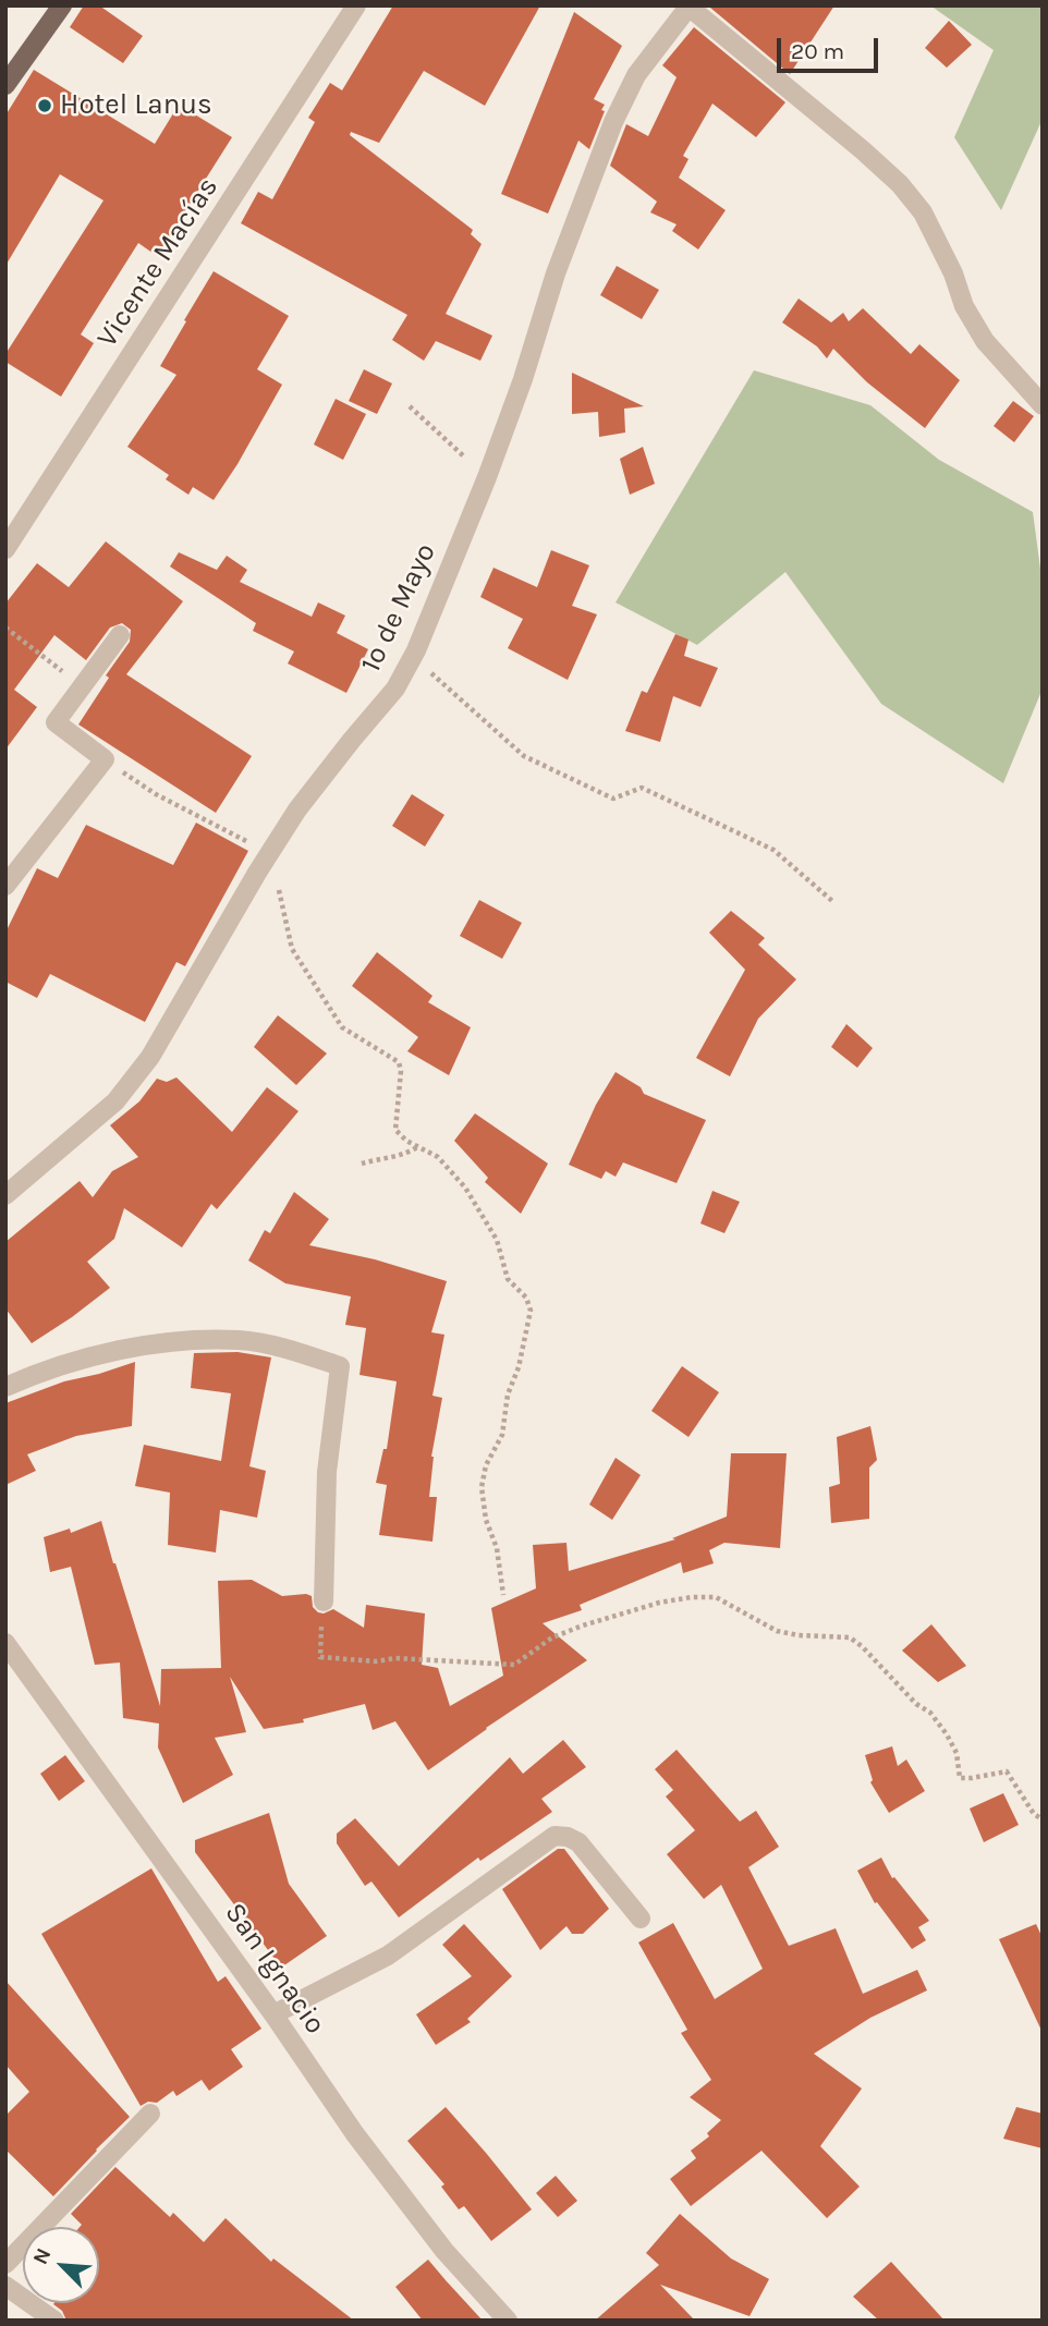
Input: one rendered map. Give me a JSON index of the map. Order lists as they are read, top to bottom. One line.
{"streets":{"street":["Vicente Macías","1º de Mayo","San Ignacio"]},"places":["Hotel Lanus"],"scale_bar":"20 m","north":"top left"}
